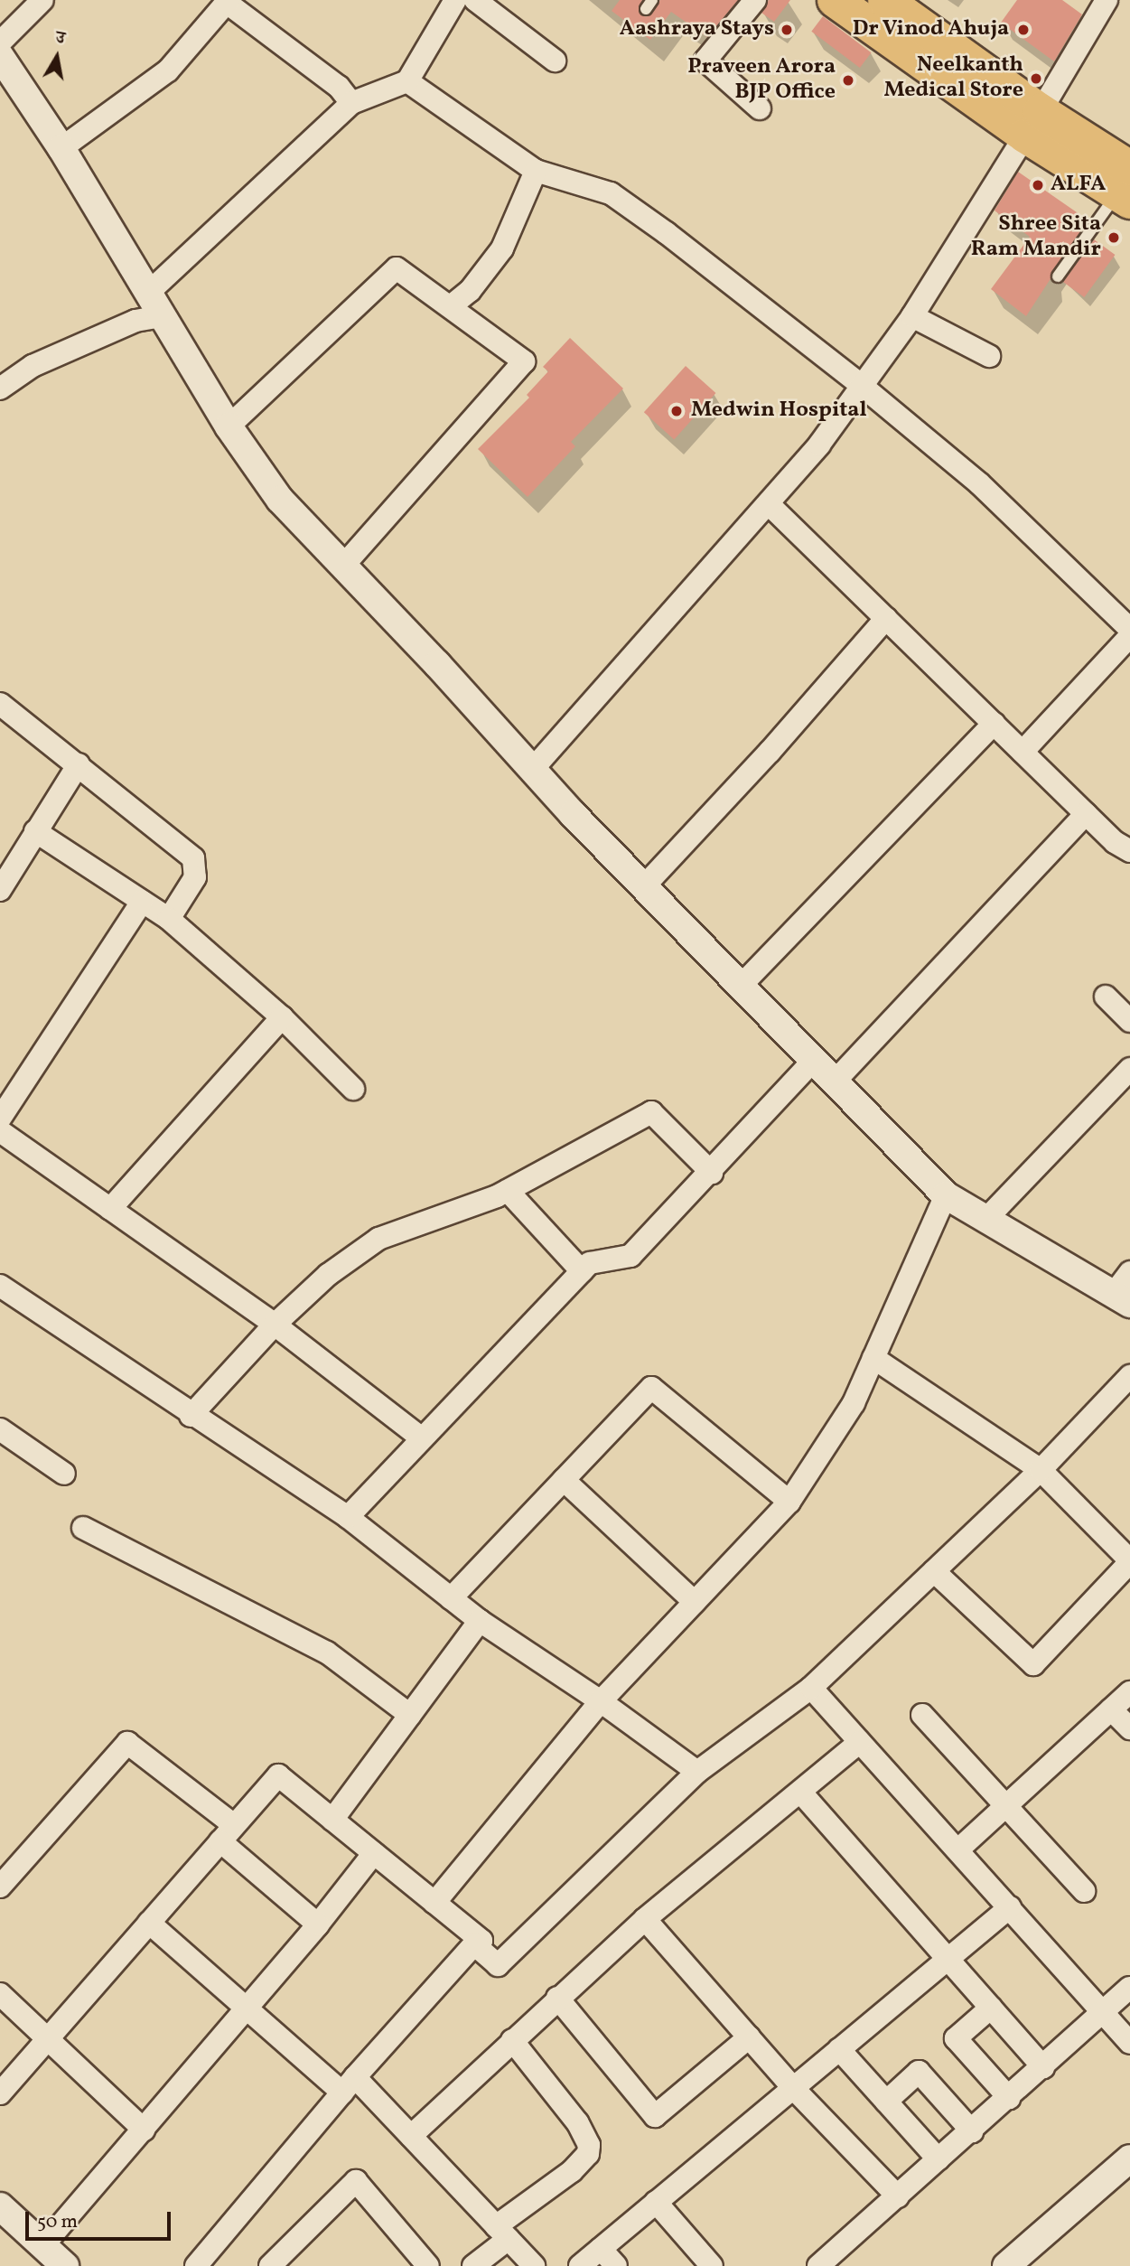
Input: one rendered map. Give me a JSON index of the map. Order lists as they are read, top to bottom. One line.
{"places":["Aashraya Stays","Dr Vinod Ahuja","Neelkanth Medical Store","Praveen Arora BJP Office","ALFA","Shree Sita Ram Mandir","Medwin Hospital"],"scale_bar":"50 m","north":"top"}
